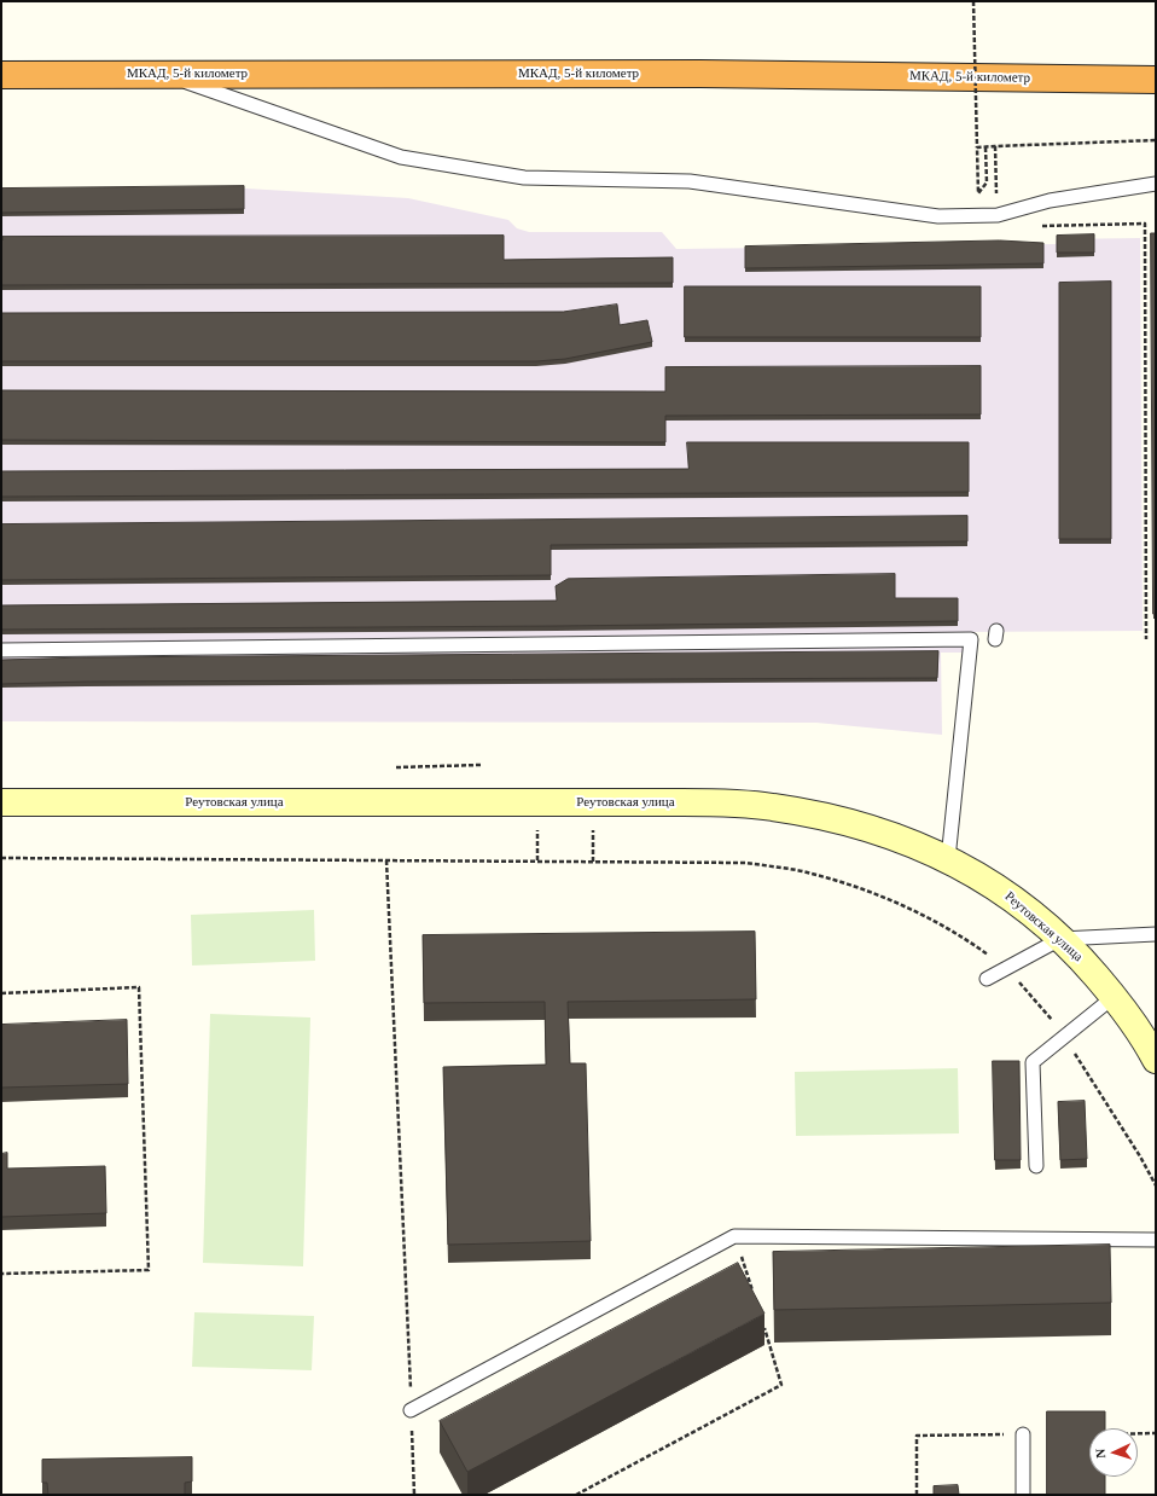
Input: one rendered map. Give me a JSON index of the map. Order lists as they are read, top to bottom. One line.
{"streets":{"highway":["МКАД, 5-й километр"],"street":["Реутовская улица"]},"north":"left"}
